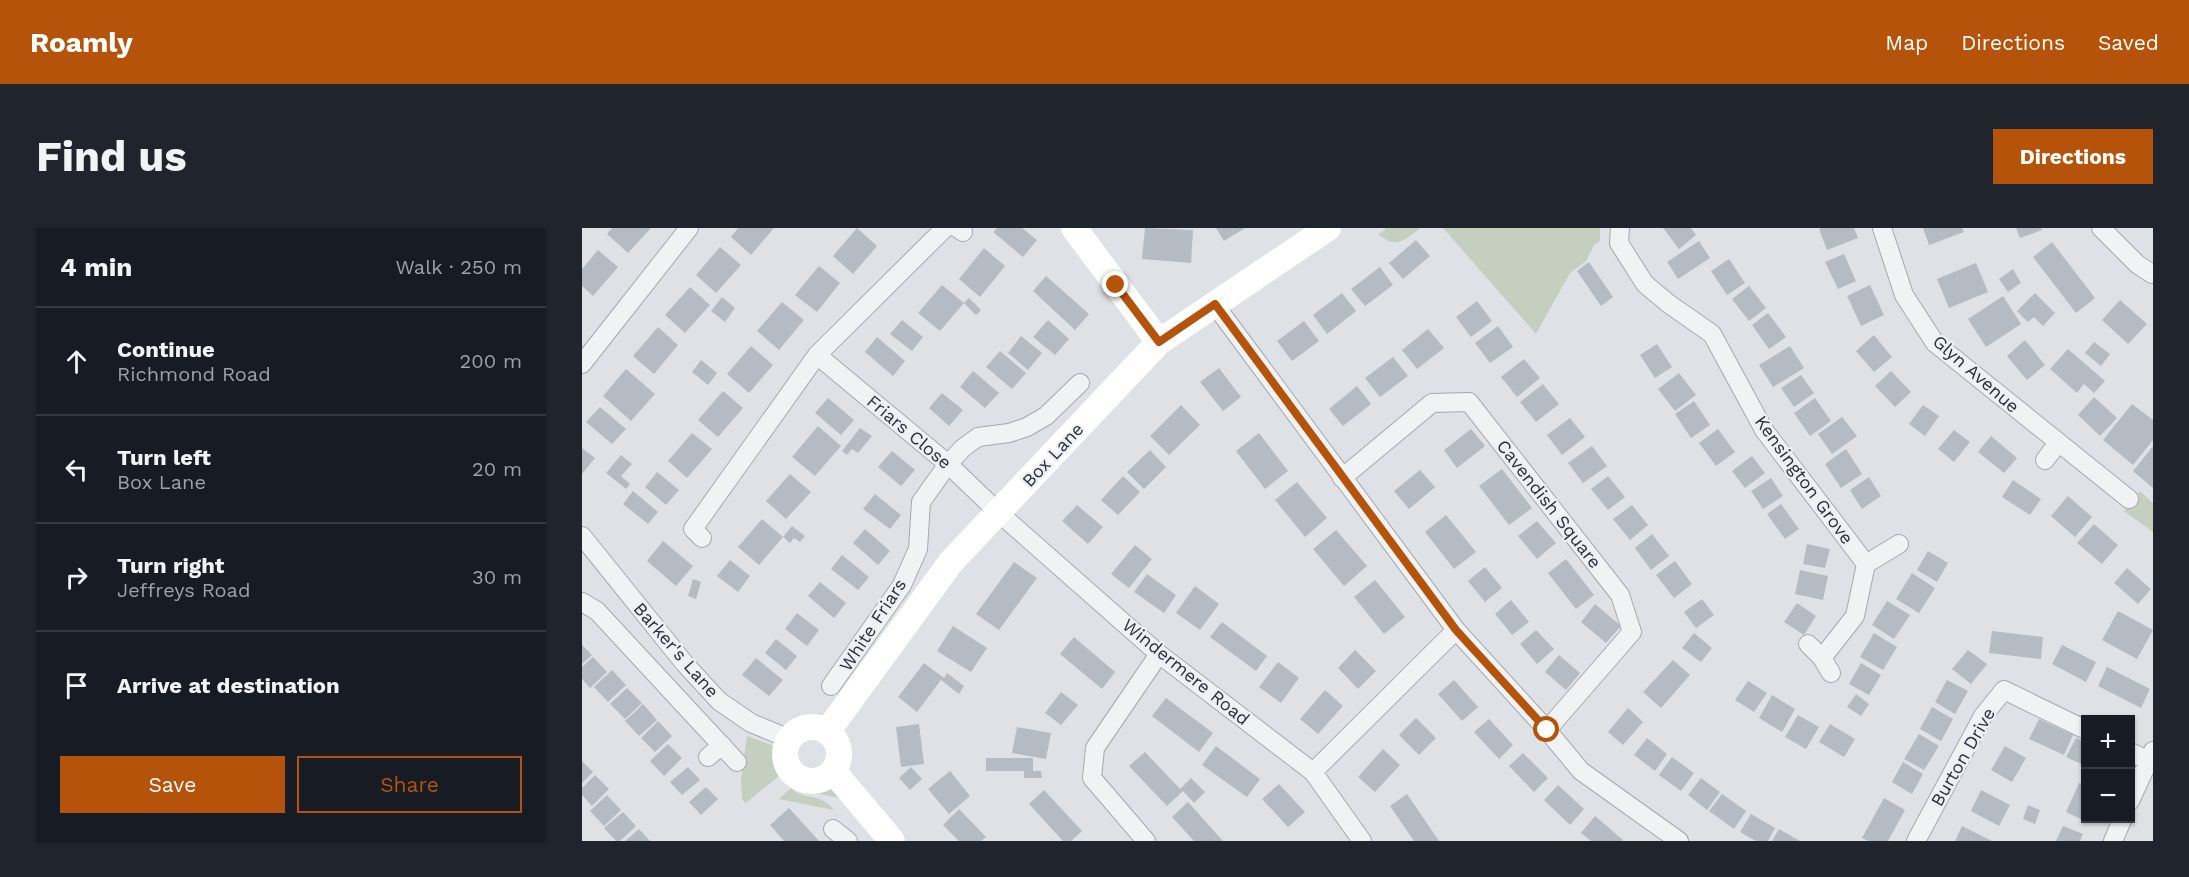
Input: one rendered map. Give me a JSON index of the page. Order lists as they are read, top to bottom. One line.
{"streets":{"street":["Glyn Avenue","Friars Close","Box Lane","Kensington Grove","Cavendish Square","White Friars","Barker's Lane","Windermere Road","Burton Drive"]},"crossings":[["Friars Close","Box Lane"],["Friars Close","White Friars"],["Friars Close","Windermere Road"],["Box Lane","Barker's Lane"],["Box Lane","Windermere Road"]],"page":{"header":"Roamly","nav":["Map","Directions","Saved"],"buttons":["Directions",["Save","Share"]],"title":"Find us","heading":["4 min","Walk · 250 m"],"list":[["Continue","Richmond Road","200 m"],["Turn left","Box Lane","20 m"],["Turn right","Jeffreys Road","30 m"],"Arrive at destination"],"map_buttons":["+","−"]}}
